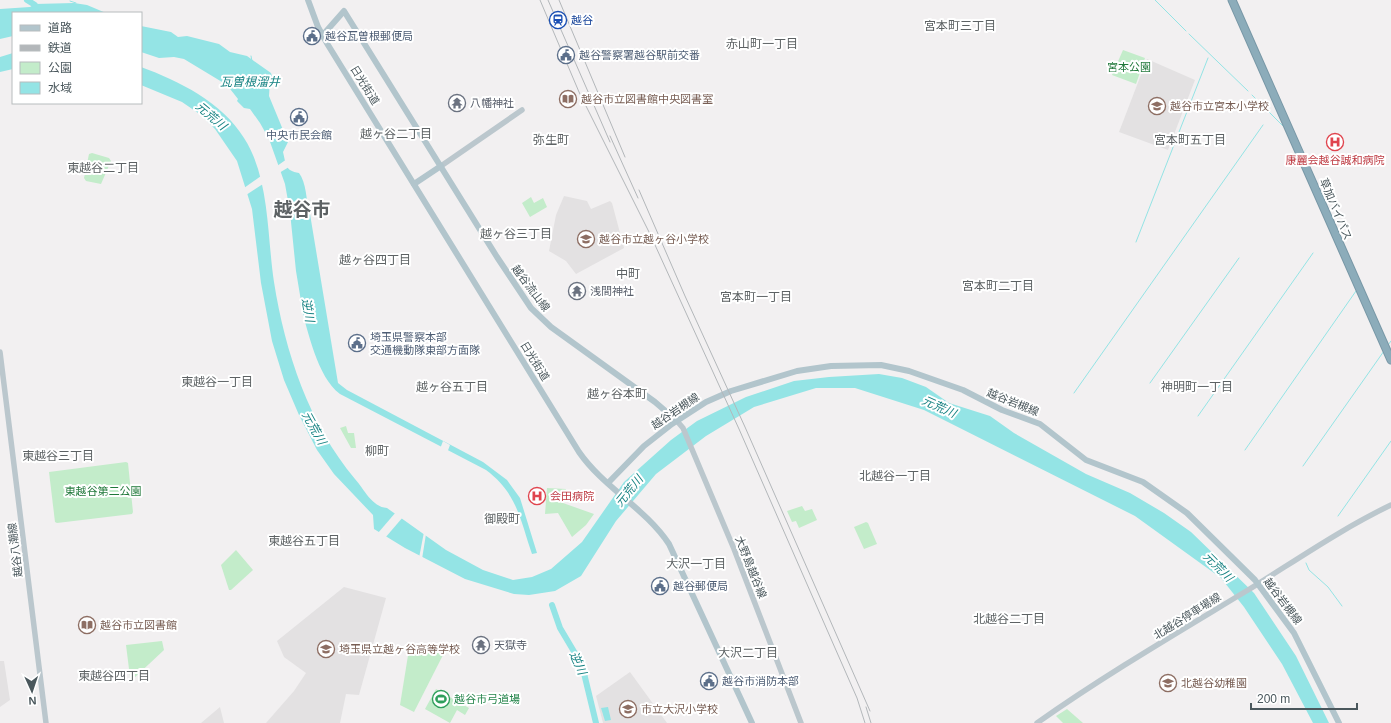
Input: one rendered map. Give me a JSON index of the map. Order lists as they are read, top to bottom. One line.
{"streets":{"highway":["草加バイパス"],"main road":["日光街道","越谷流山線","越谷岩槻線","越谷八潮線","大野島越谷線","北越谷停車場線"]},"crossings":[["日光街道","越谷流山線"],["日光街道","越谷岩槻線"],["越谷流山線","越谷岩槻線"],["越谷流山線","大野島越谷線"],["越谷岩槻線","大野島越谷線"],["越谷岩槻線","北越谷停車場線"]],"districts":["宮本町三丁目","赤山町一丁目","越ヶ谷二丁目","弥生町","宮本町五丁目","東越谷二丁目","越谷市","越ヶ谷三丁目","越ヶ谷四丁目","中町","宮本町二丁目","宮本町一丁目","東越谷一丁目","越ヶ谷五丁目","神明町一丁目","越ヶ谷本町","柳町","東越谷三丁目","北越谷一丁目","御殿町","東越谷五丁目","大沢一丁目","北越谷二丁目","大沢二丁目","東越谷四丁目"],"water":["瓦曽根溜井","元荒川","逆川"],"parks":["宮本公園","東越谷第二公園"],"places":{"station":["越谷"],"public building":["越谷瓦曽根郵便局","越谷警察署越谷駅前交番","中央市民会館","埼玉県警察本部 交通機動隊東部方面隊","越谷郵便局","越谷市消防本部"],"library":["越谷市立図書館中央図書室","越谷市立図書館"],"temple":["八幡神社","浅間神社","天獄寺"],"school or university":["越谷市立宮本小学校","越谷市立越ヶ谷小学校","埼玉県立越ヶ谷高等学校","北越谷幼稚園","市立大沢小学校"],"hospital":["康麗会越谷誠和病院","会田病院"],"sports":["越谷市弓道場"]},"legend":["道路","鉄道","公園","水域"],"scale_bar":"200 m","north":"bottom"}
